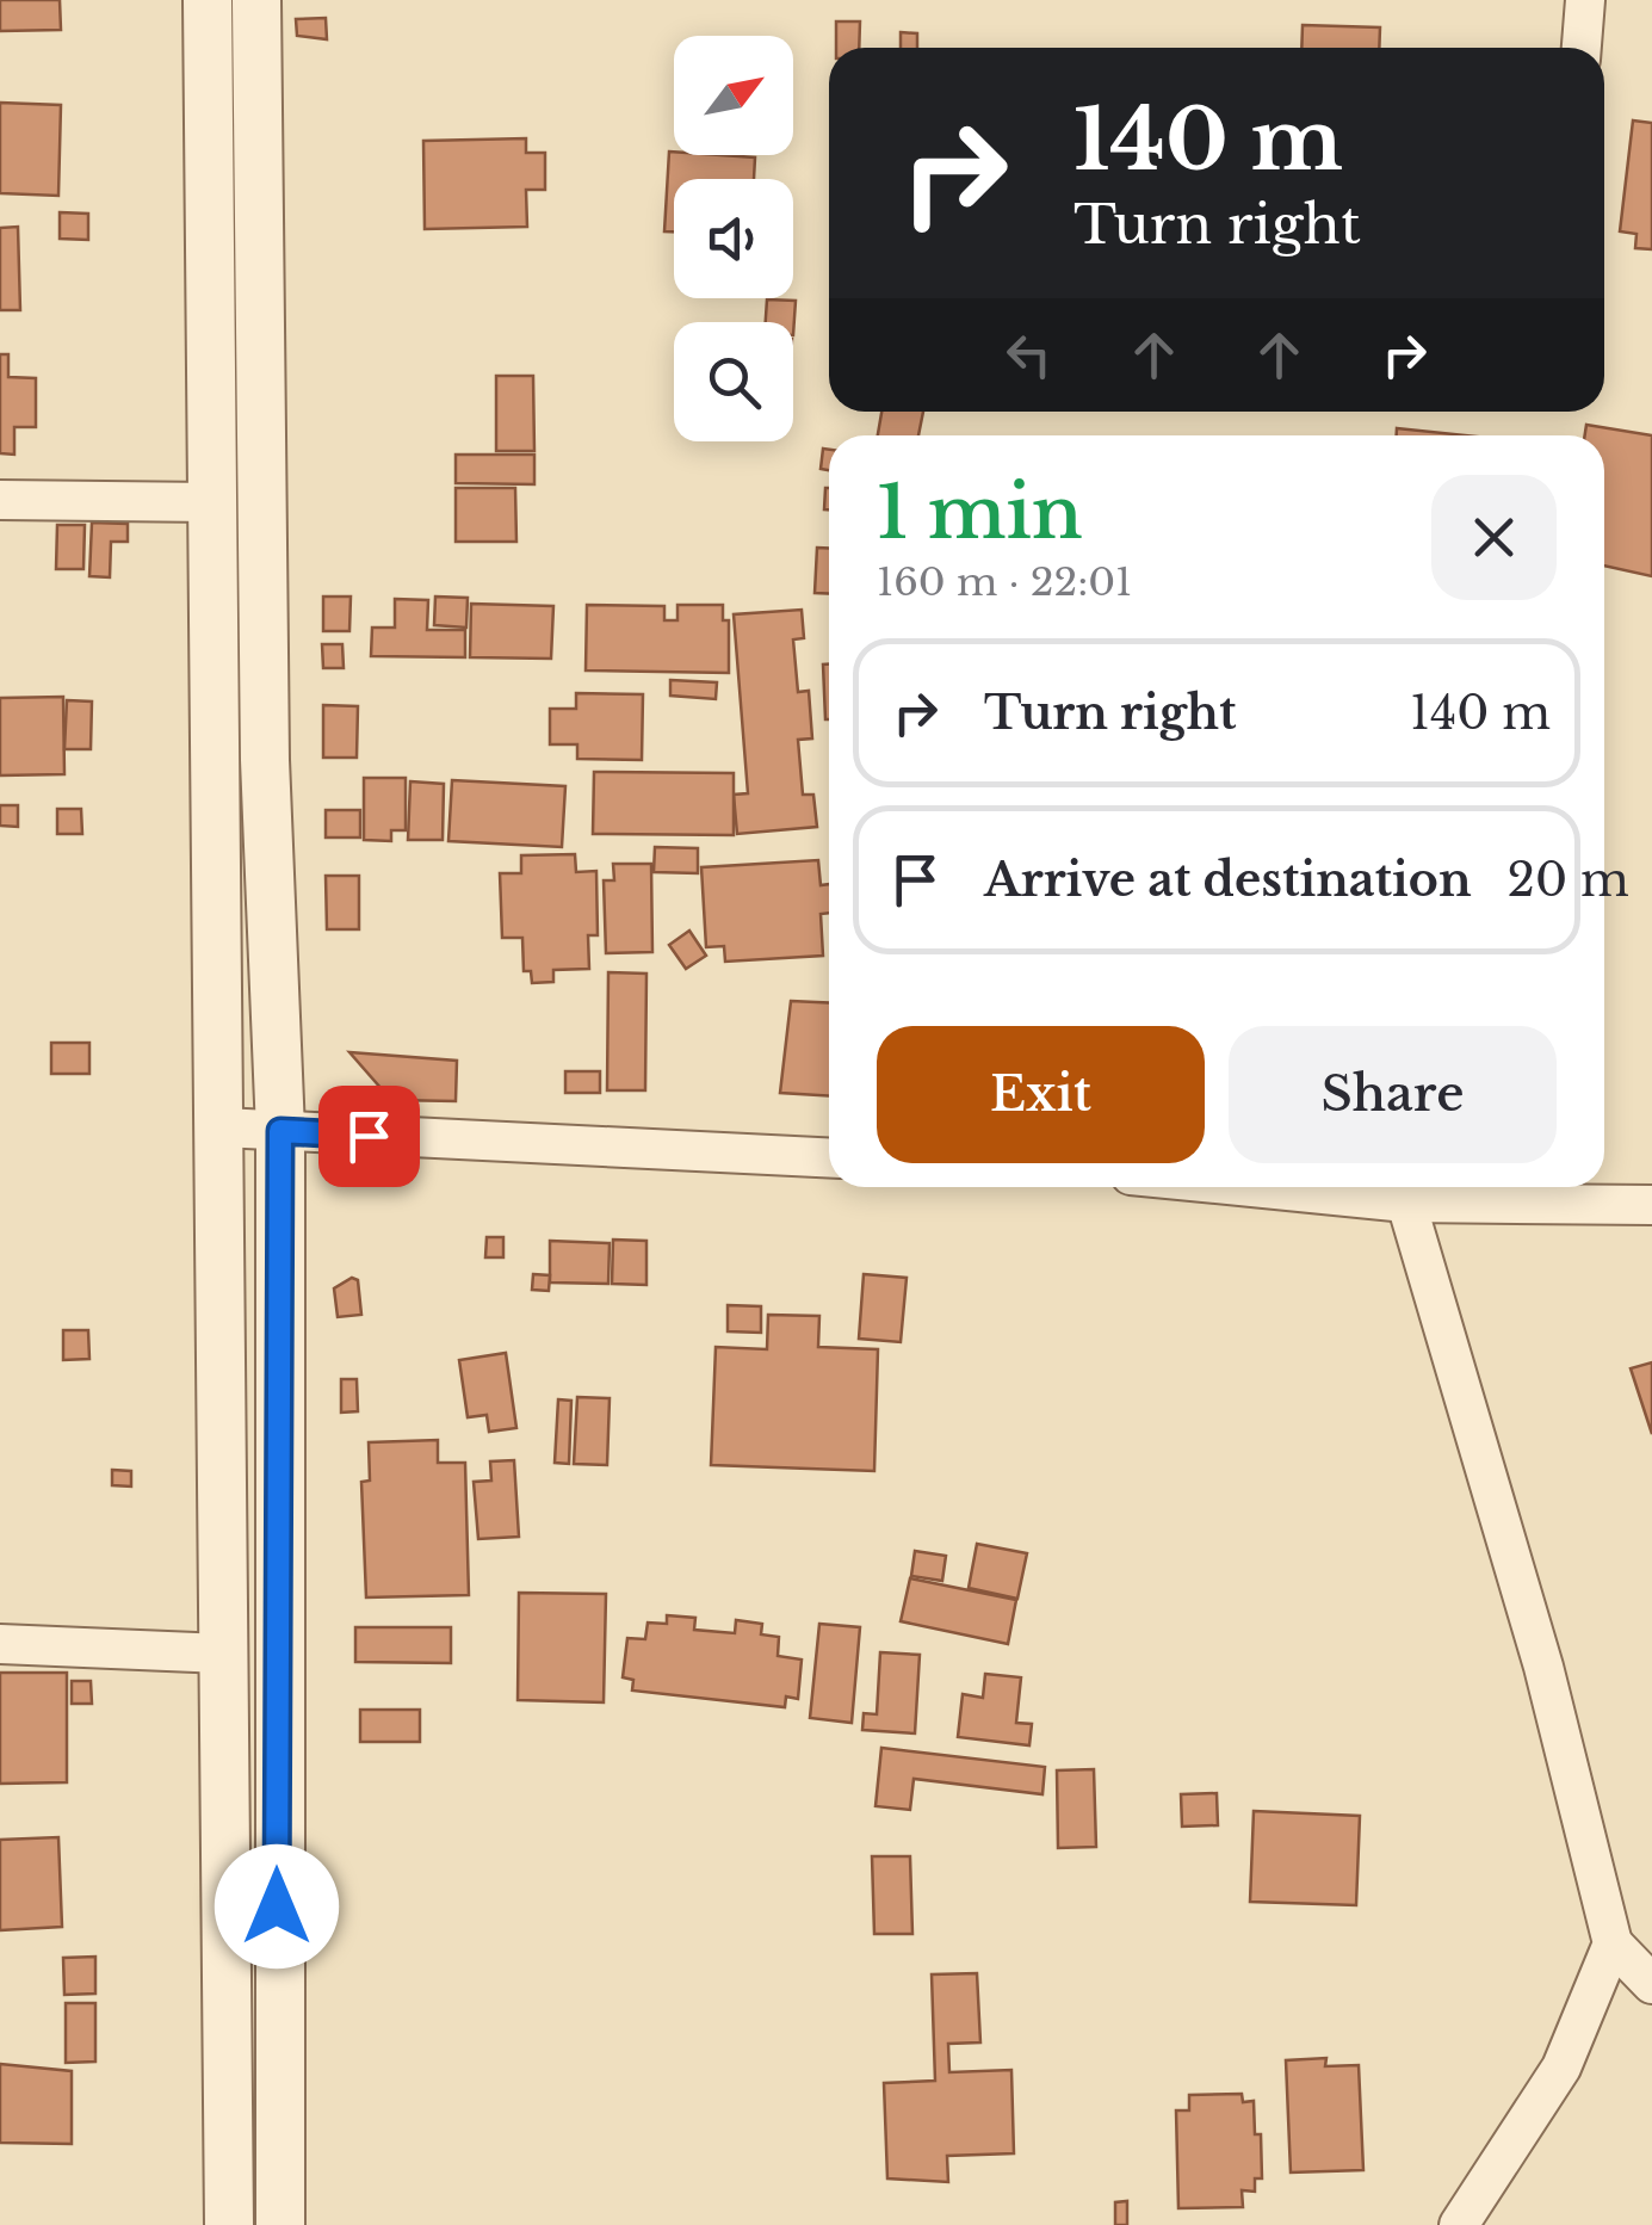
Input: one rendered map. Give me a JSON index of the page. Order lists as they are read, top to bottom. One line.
{"north":"top right","page":{"turn":["140 m","Turn right"],"heading":["1 min","160 m · 22:01"],"list":[{"name":"Turn right","value":"140 m"},{"name":"Arrive at destination","value":"20 m"}],"buttons":["Exit","Share"]}}
